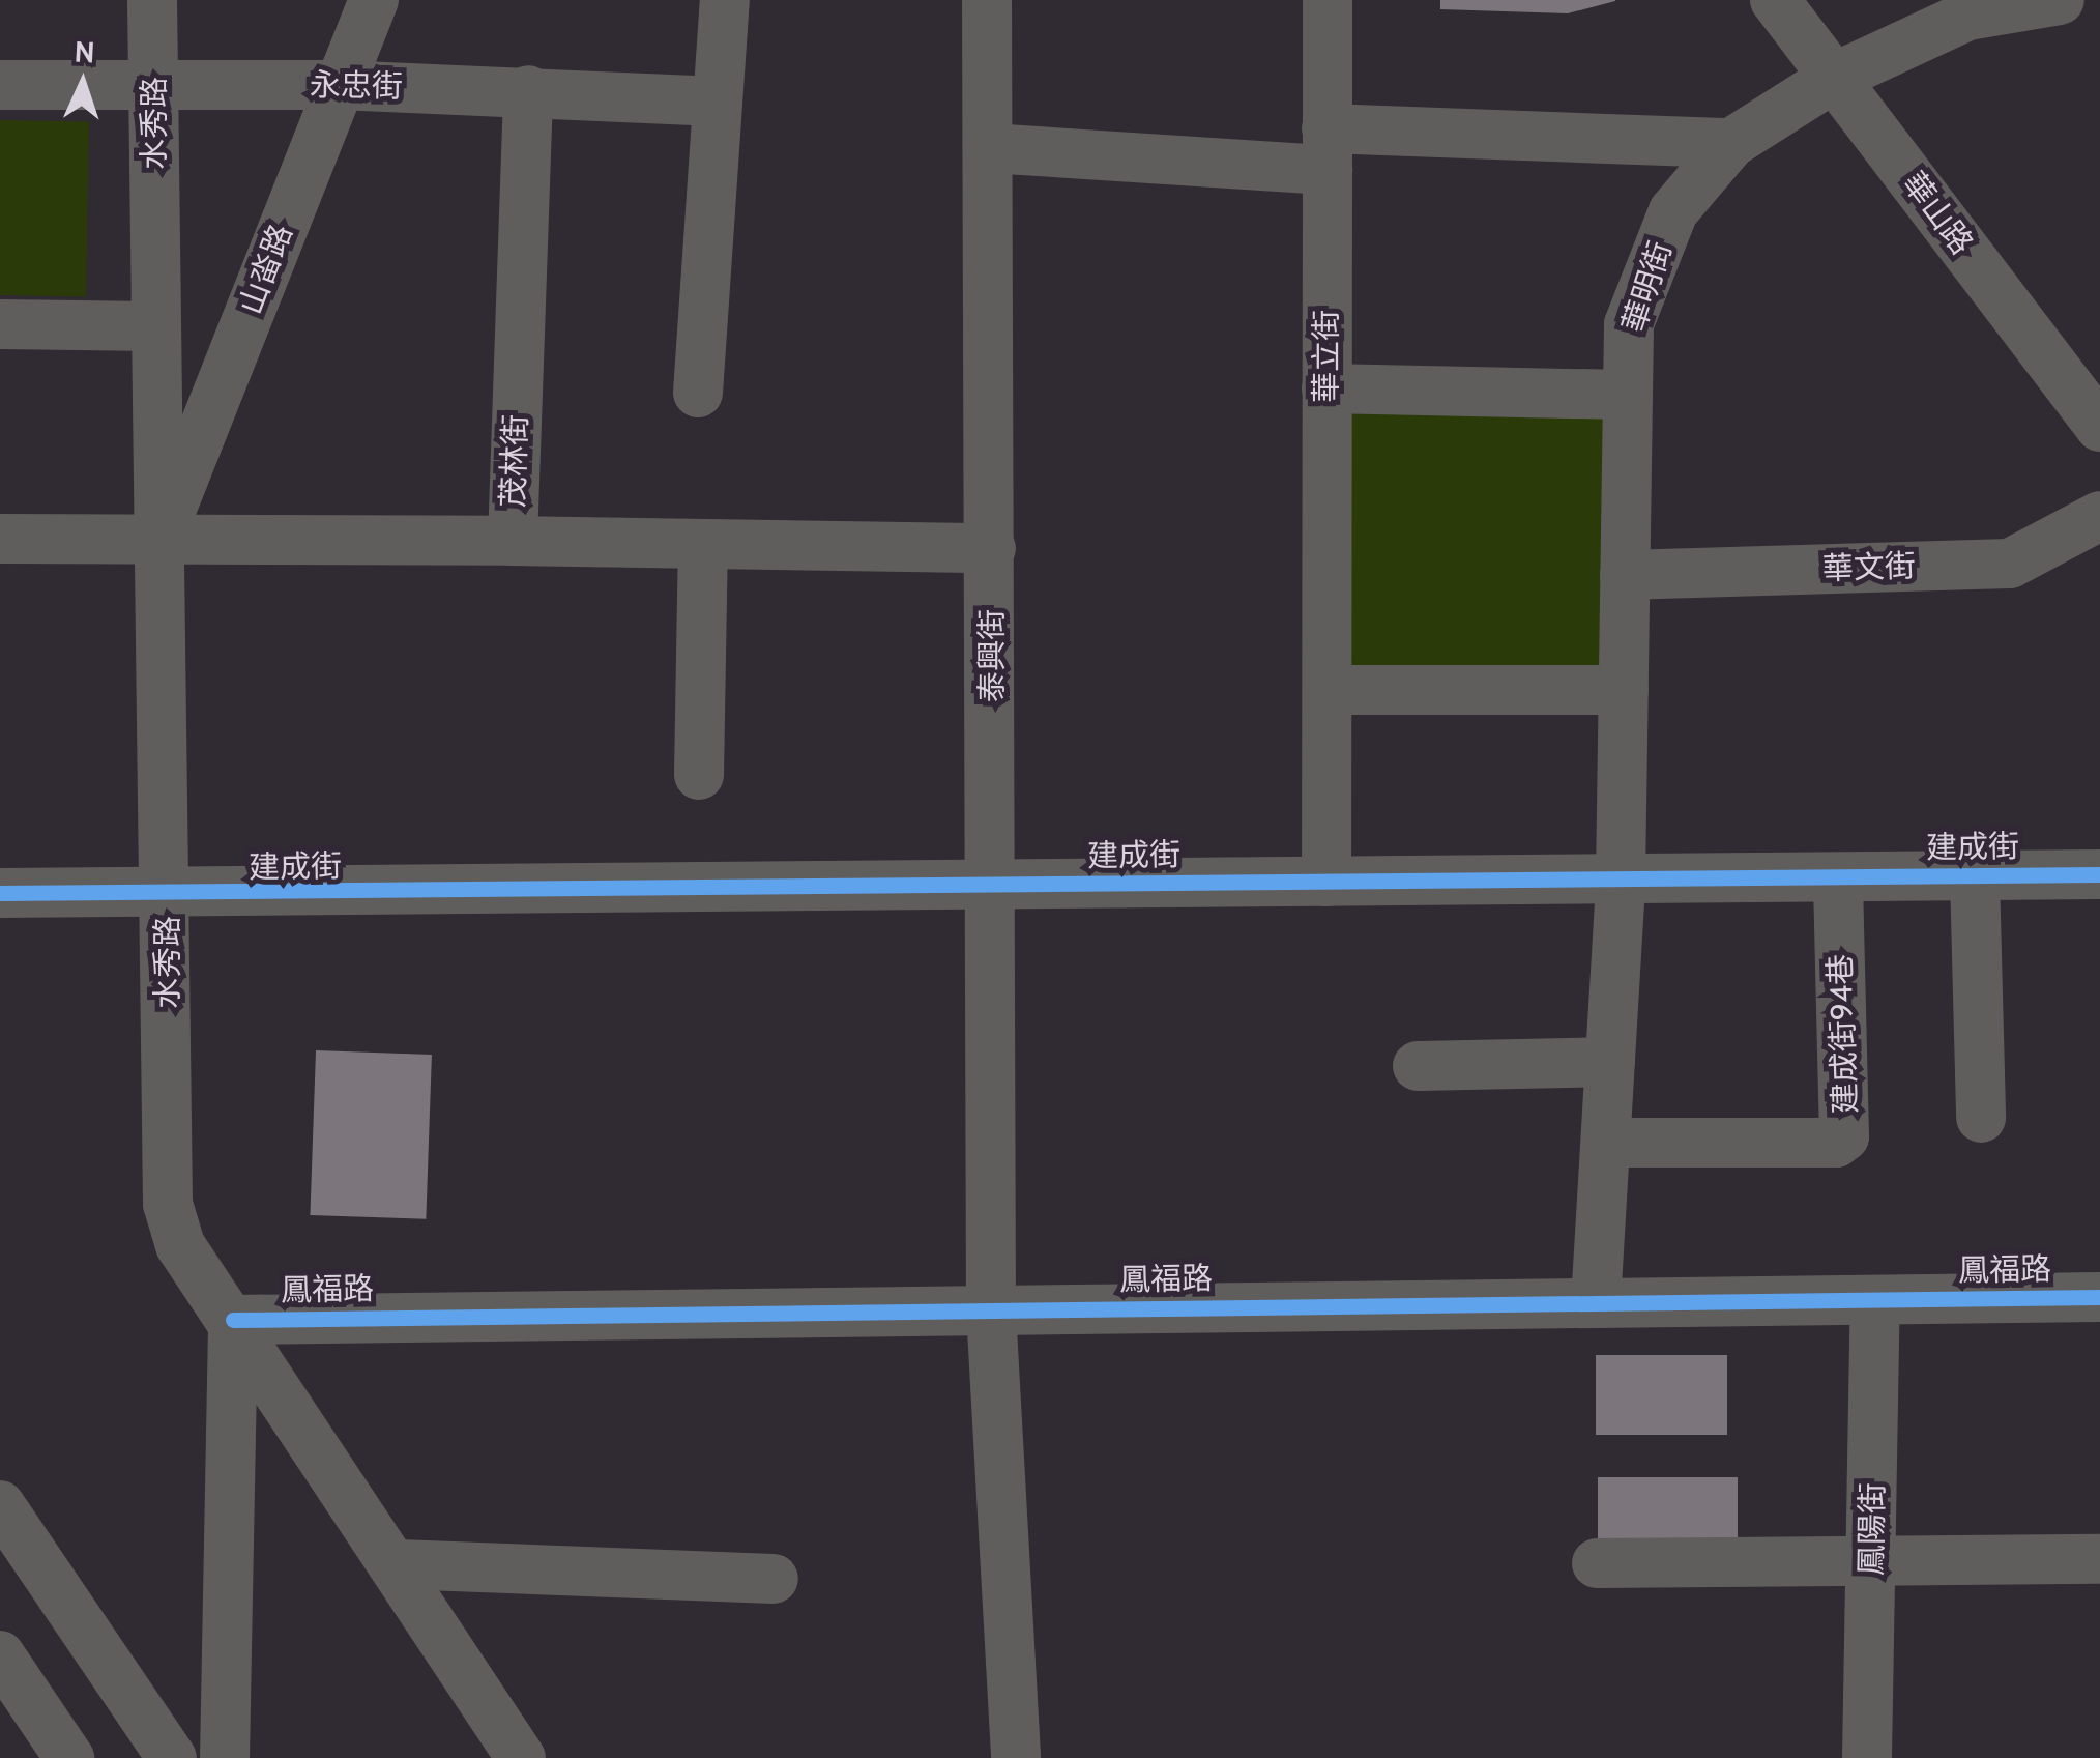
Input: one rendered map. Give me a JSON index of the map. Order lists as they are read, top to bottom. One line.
{"streets":{"street":["永忠街","水秀路","華山路","山畓路","華明街","華立街","茂林街","華文街","泰興街","建成街","建成街94巷","鳳福路","鳳陽街"]},"crossings":[["永忠街","水秀路"],["永忠街","山畓路"],["永忠街","茂林街"],["水秀路","山畓路"],["水秀路","茂林街"],["水秀路","建成街"],["水秀路","鳳福路"],["華山路","華明街"],["山畓路","茂林街"],["華明街","華文街"],["華明街","建成街"],["華明街","建成街94巷"],["華明街","鳳福路"],["華立街","建成街"],["泰興街","建成街"],["泰興街","鳳福路"],["建成街","建成街94巷"],["鳳福路","鳳陽街"]],"north":"top"}
